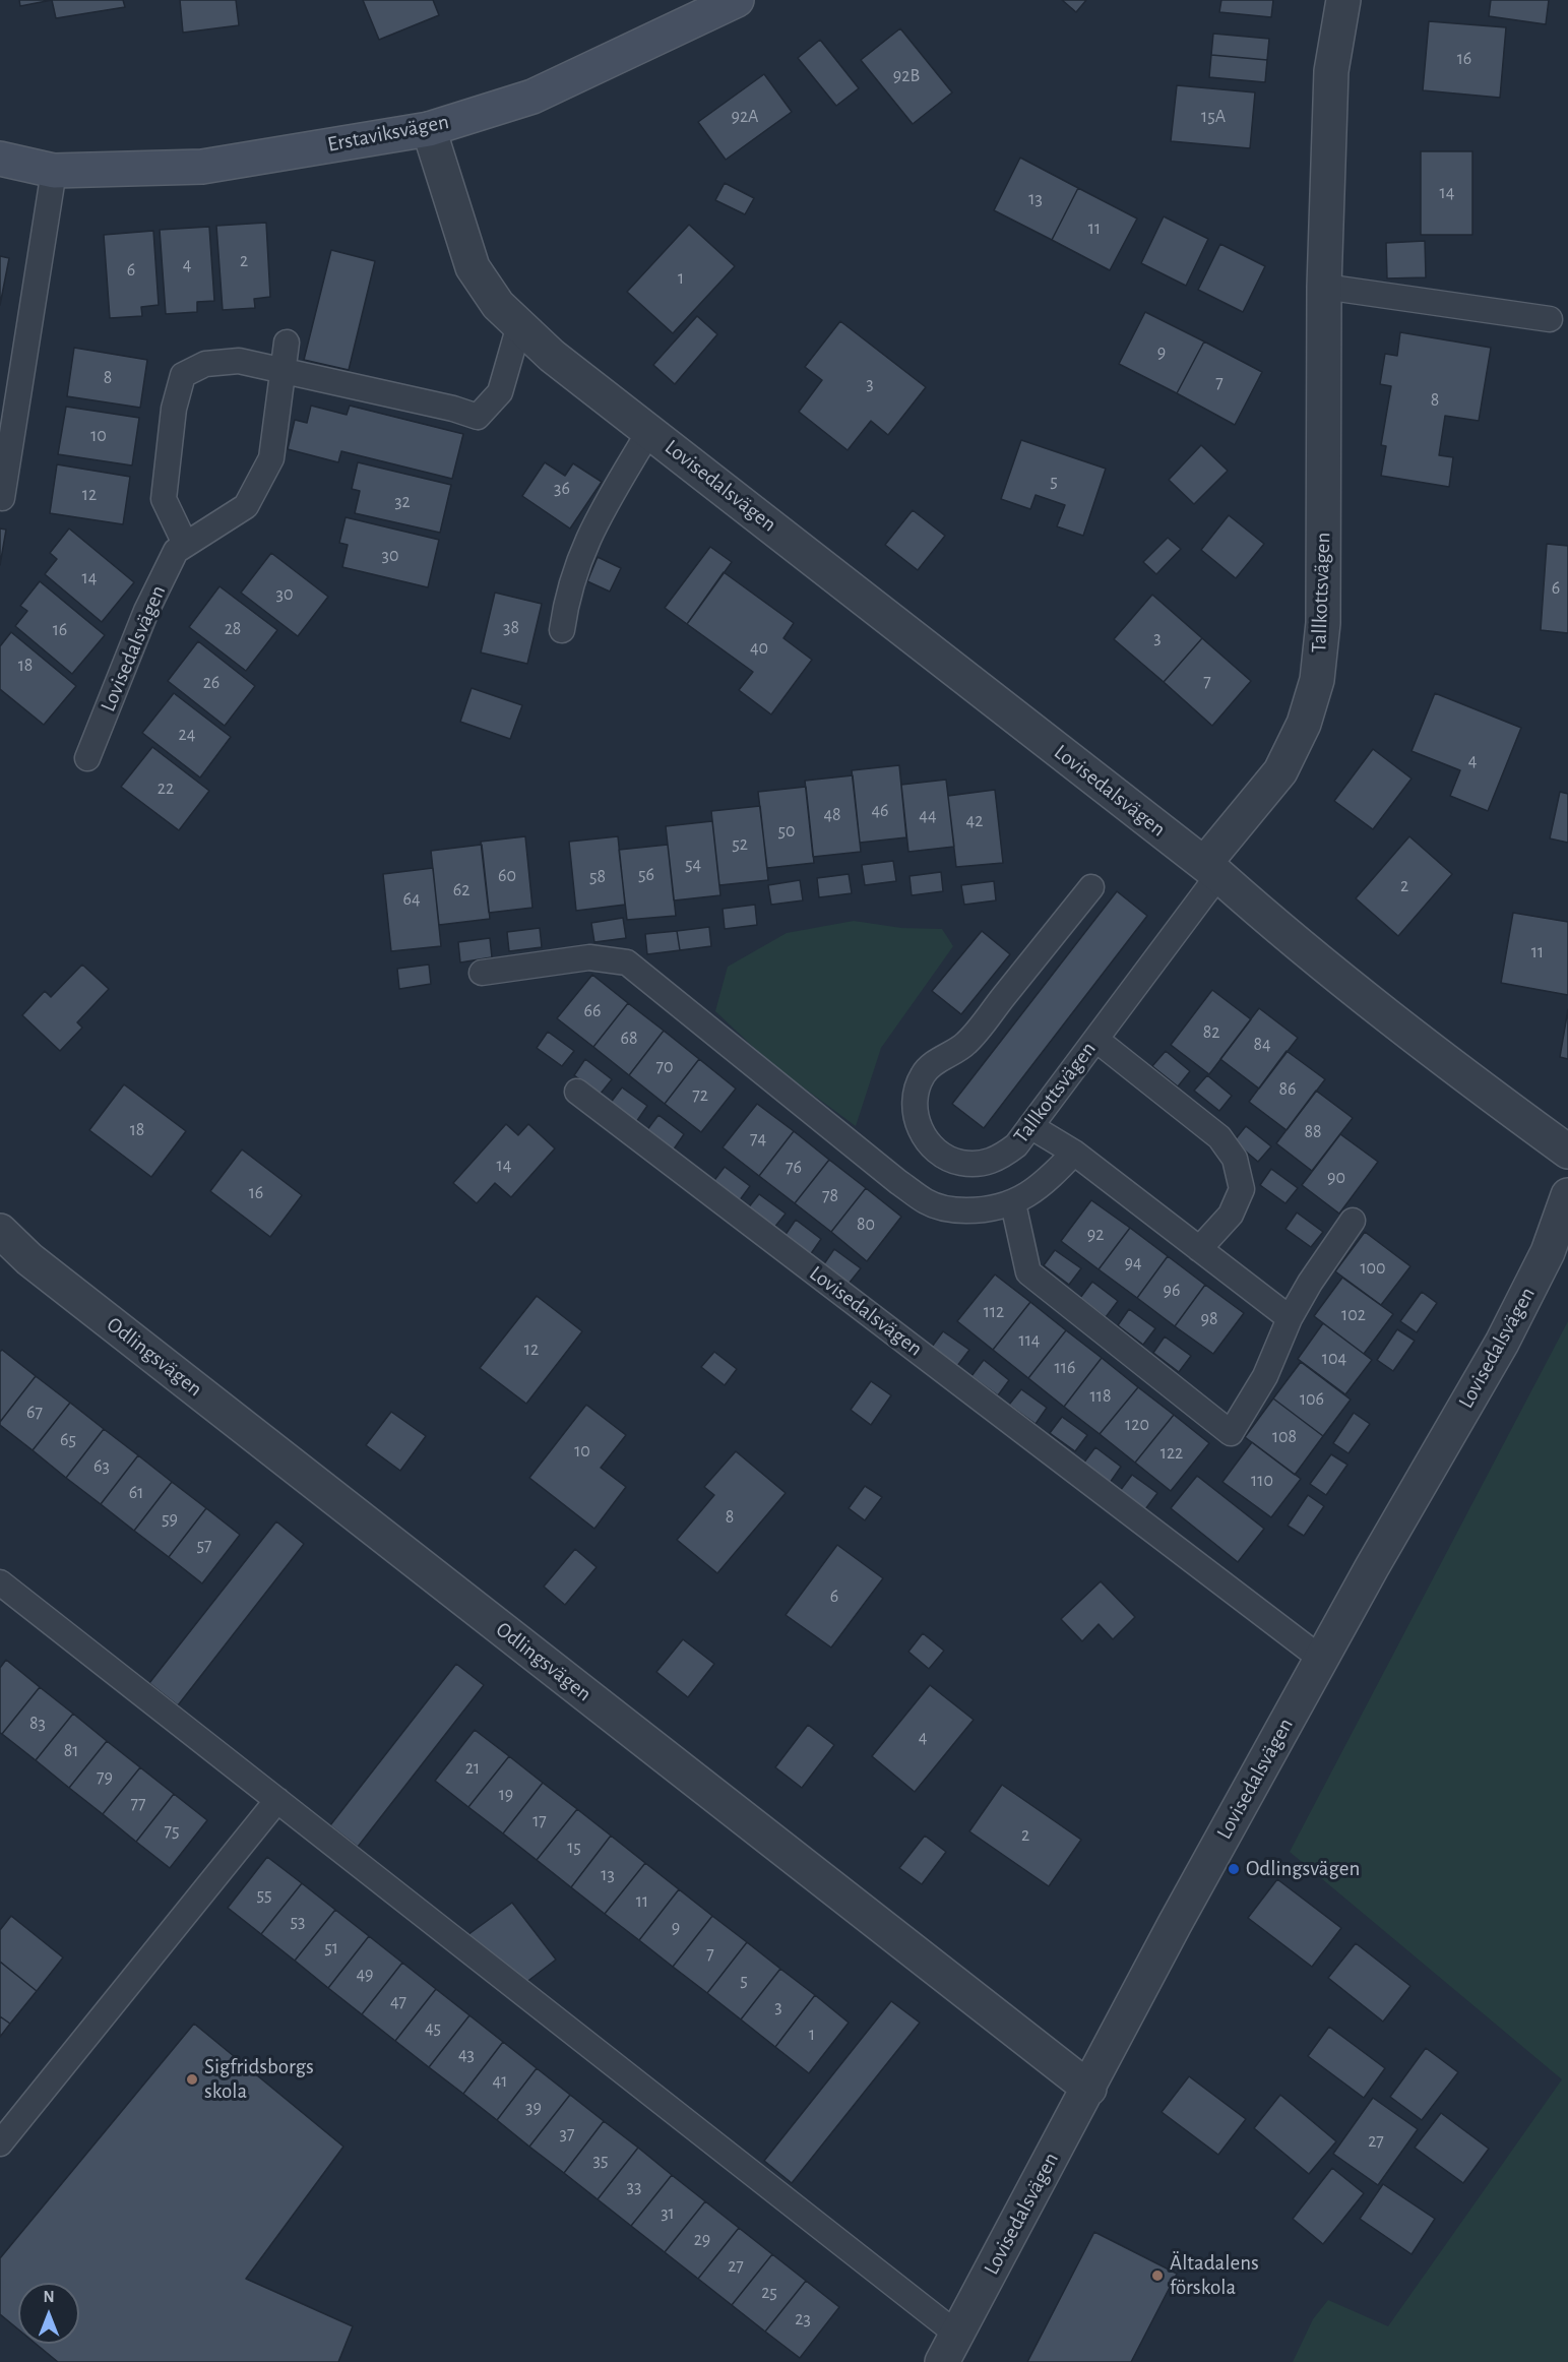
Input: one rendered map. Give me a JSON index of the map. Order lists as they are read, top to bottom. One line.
{"streets":{"street":["Erstaviksvägen","Lovisedalsvägen","Tallkottsvägen","Odlingsvägen"]},"crossings":[["Erstaviksvägen","Lovisedalsvägen"],["Lovisedalsvägen","Tallkottsvägen"],["Lovisedalsvägen","Odlingsvägen"]],"places":["Odlingsvägen","Sigfridsborgs skola","Ältadalens förskola"],"house_numbers":["16","92B","92A","15A","14","13","11","2","4","6","1","9","8","7","3","8","10","5","36","12","32","30","14","6","30","38","28","16","3","40","18","7","26","24","4","22","46","48","44","42","50","52","54","56","60","58","2","62","64","11","66","82","68","84","70","86","72","18","88","74","14","76","90","16","78","80","92","94","100","96","112","102","98","114","12","104","116","118","106","67","120","108","65","10","122","63","110","61","8","59","57","6","83","4","81","21","79","19","77","17","75","2","15","13","55","11","53","9","51","7","49","5","47","3","45","1","43","41","39","37","27","35","33","31","29","27","25","23"],"north":"top"}
